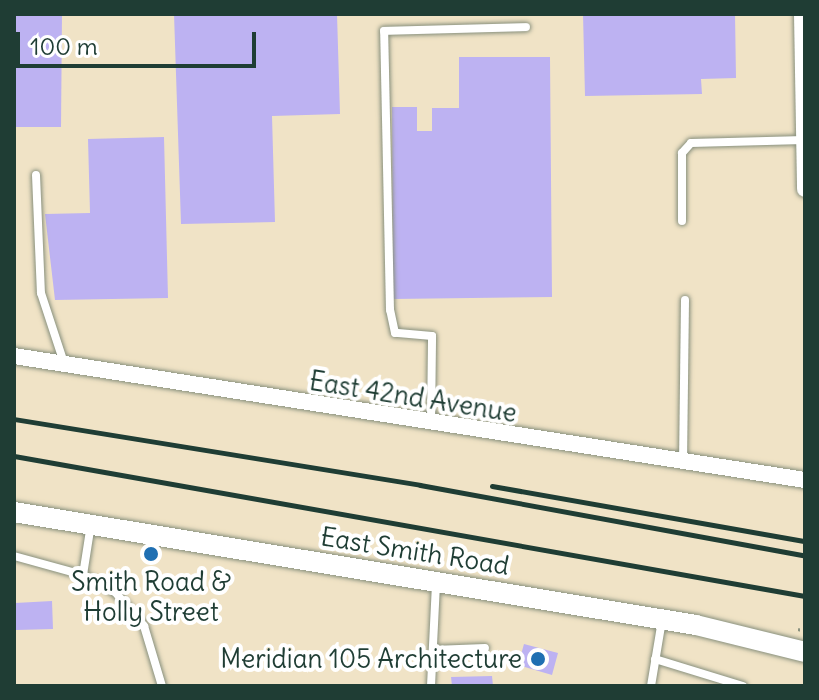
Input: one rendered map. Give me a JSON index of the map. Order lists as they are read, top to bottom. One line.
{"streets":{"street":["East 42nd Avenue","East Smith Road"]},"places":["Smith Road & Holly Street","Meridian 105 Architecture"],"scale_bar":"100 m"}
